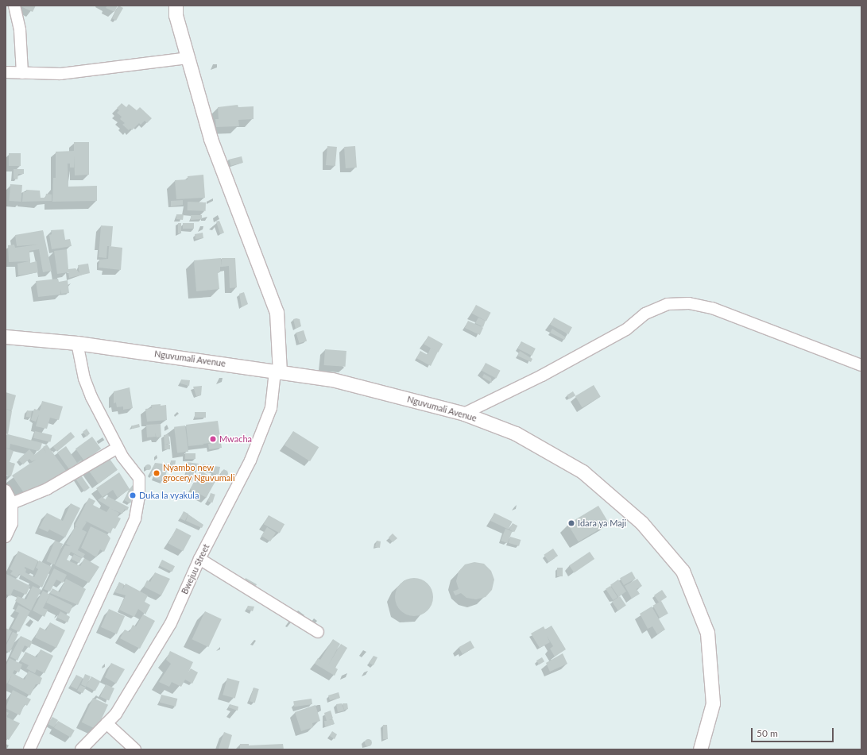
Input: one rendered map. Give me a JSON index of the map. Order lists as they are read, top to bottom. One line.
{"streets":{"street":["Nguvumali Avenue","Bwejuu Street"]},"crossings":[["Nguvumali Avenue","Bwejuu Street"]],"places":["Mwacha","Nyambo new grocery Nguvumali","Duka la vyakula","Idara ya Maji"],"scale_bar":"50 m"}
